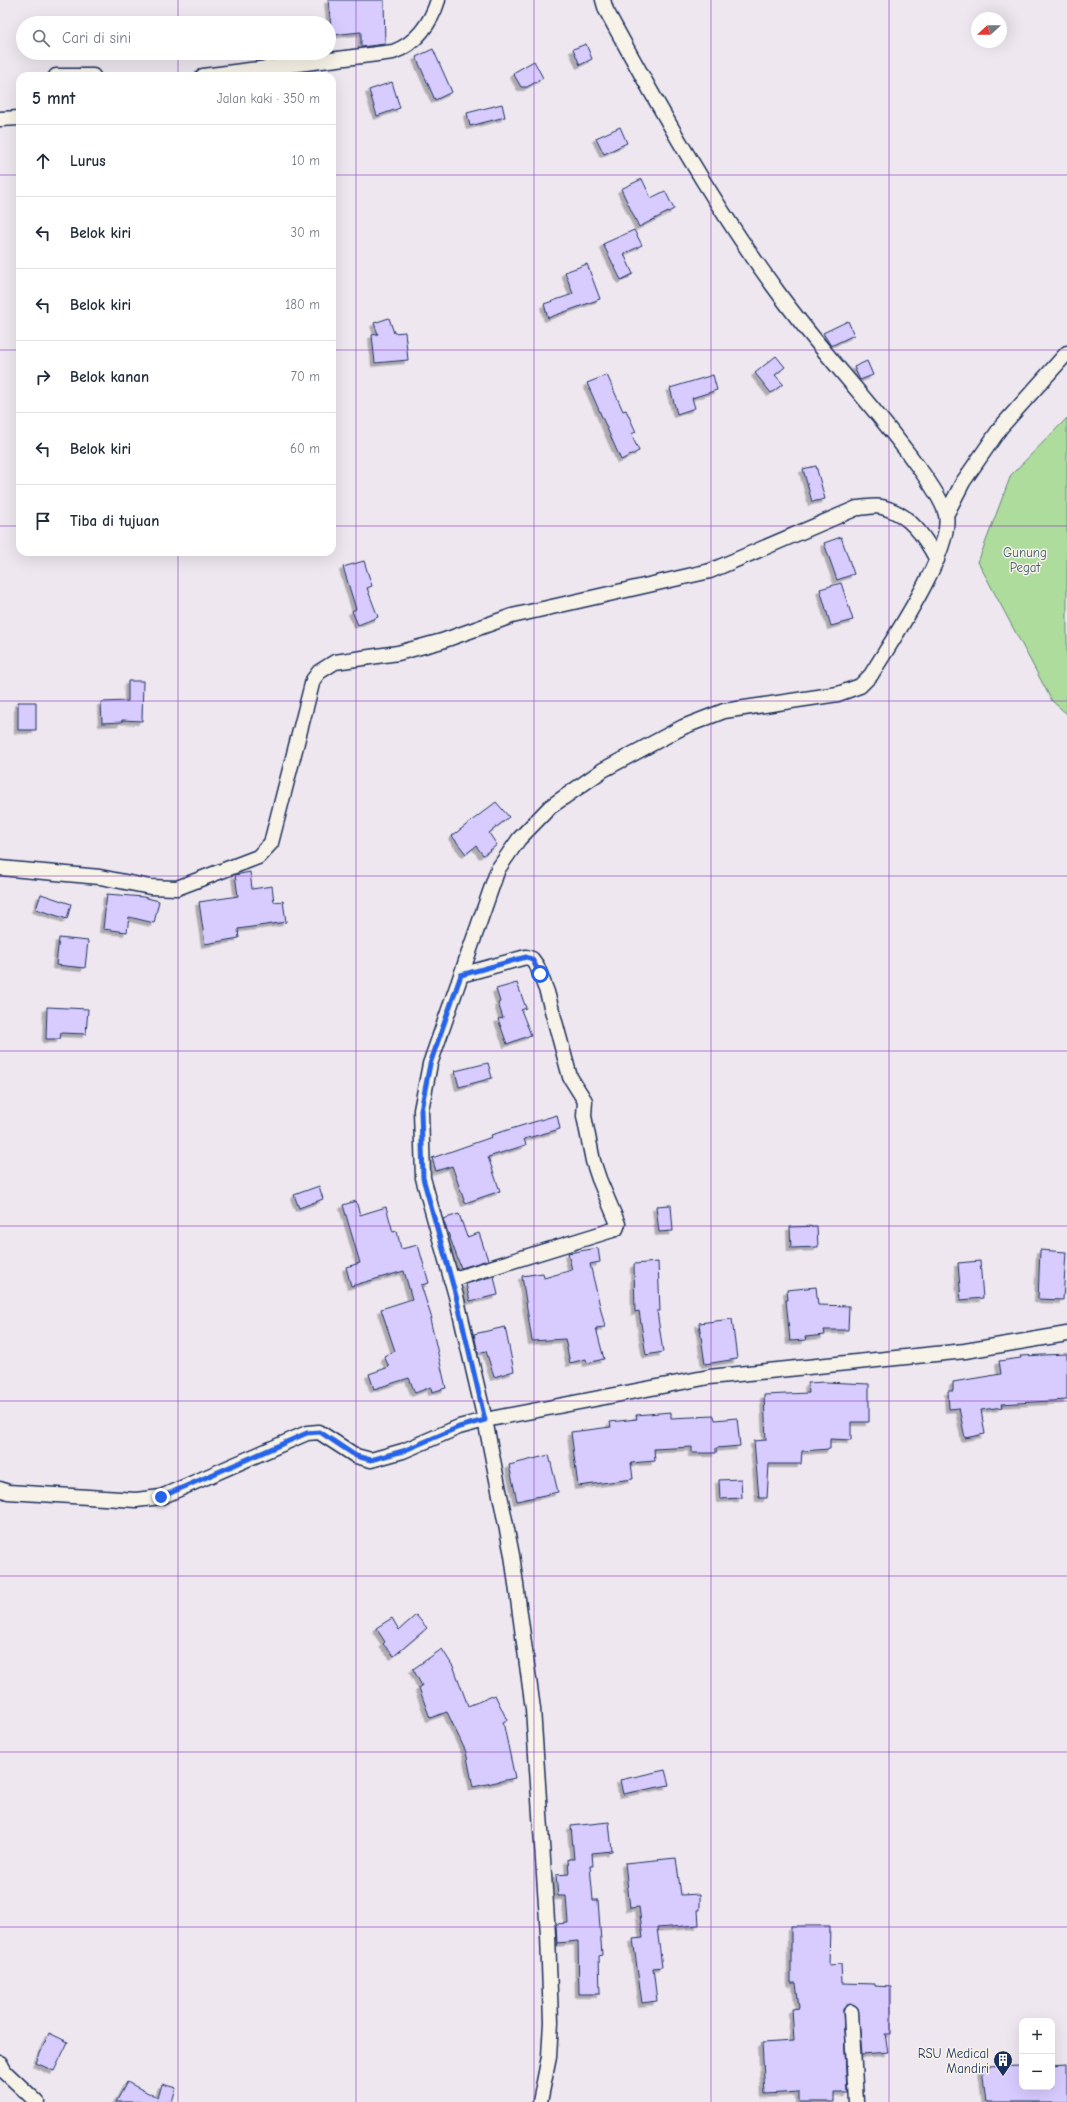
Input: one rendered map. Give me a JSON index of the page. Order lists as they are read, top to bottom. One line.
{"parks":["Gunung Pegat"],"places":{"building":["RSU Medical Mandiri"]},"north":"left","page":{"search":"Cari di sini","heading":["5 mnt","Jalan kaki · 350 m"],"list":[["Lurus","10 m"],["Belok kiri","30 m"],["Belok kiri","180 m"],["Belok kanan","70 m"],["Belok kiri","60 m"],"Tiba di tujuan"],"map_buttons":["+","−"]}}
